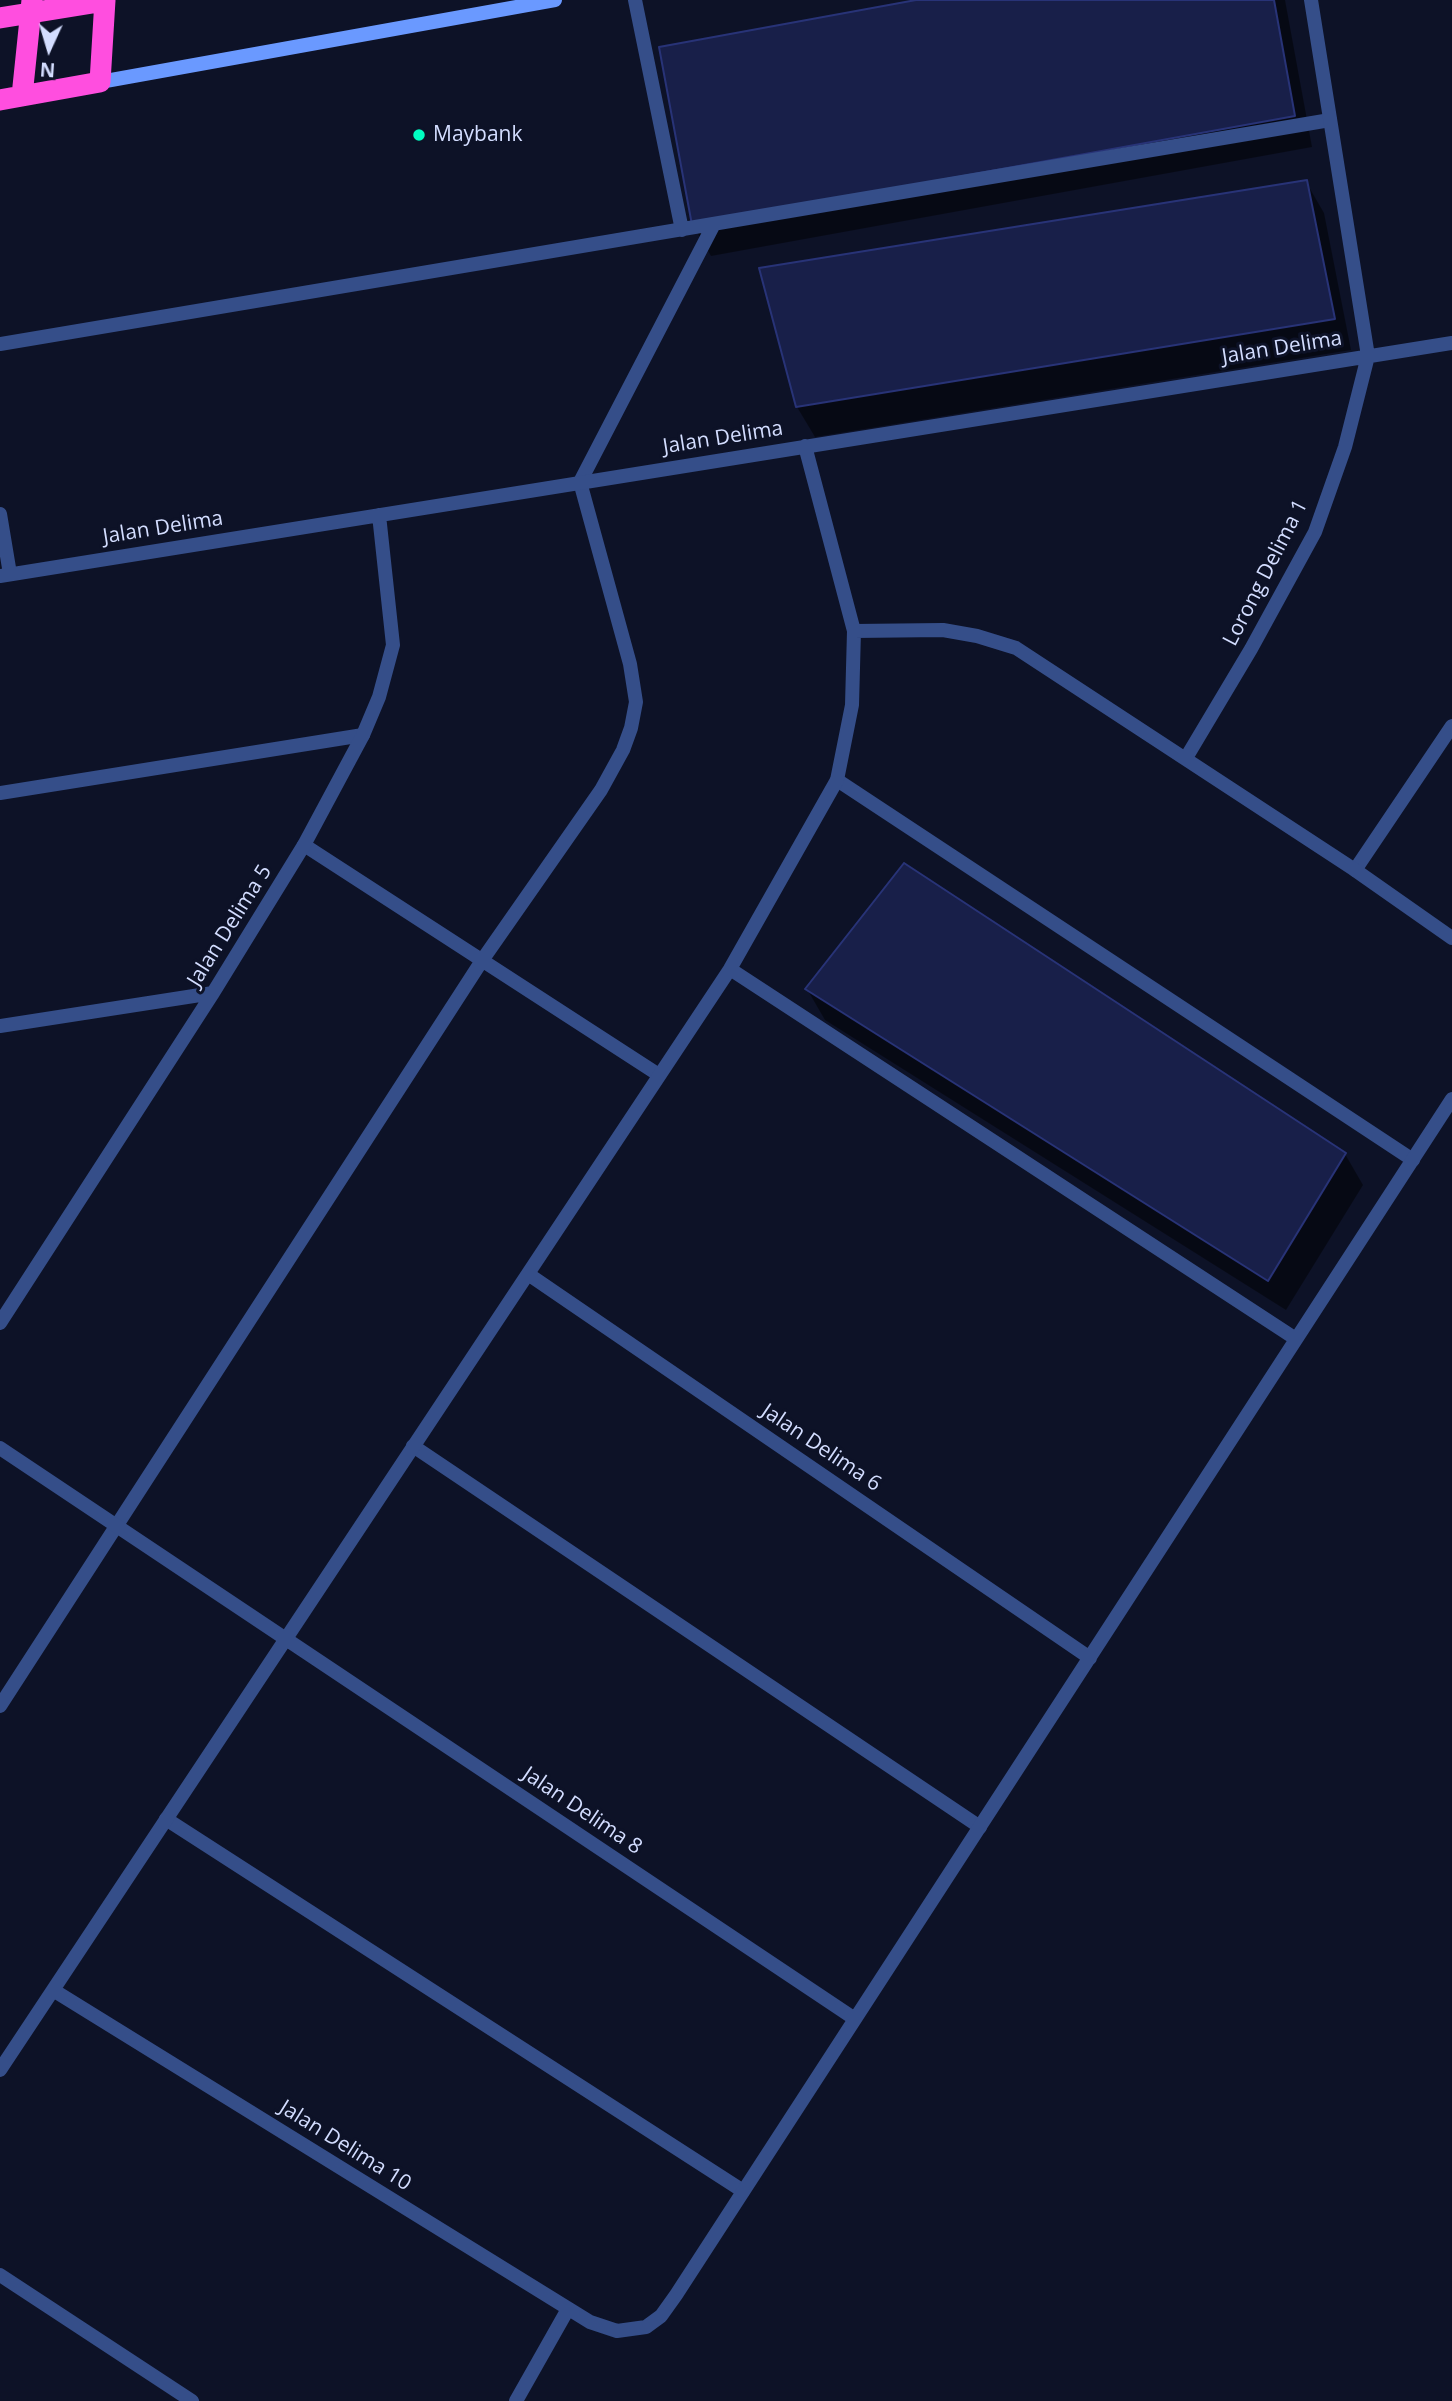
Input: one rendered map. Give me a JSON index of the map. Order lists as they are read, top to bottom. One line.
{"streets":{"street":["Jalan Delima","Lorong Delima 1","Jalan Delima 5","Jalan Delima 6","Jalan Delima 8","Jalan Delima 10"]},"crossings":[["Jalan Delima","Lorong Delima 1"],["Jalan Delima","Jalan Delima 5"]],"places":["Maybank"],"north":"bottom"}
